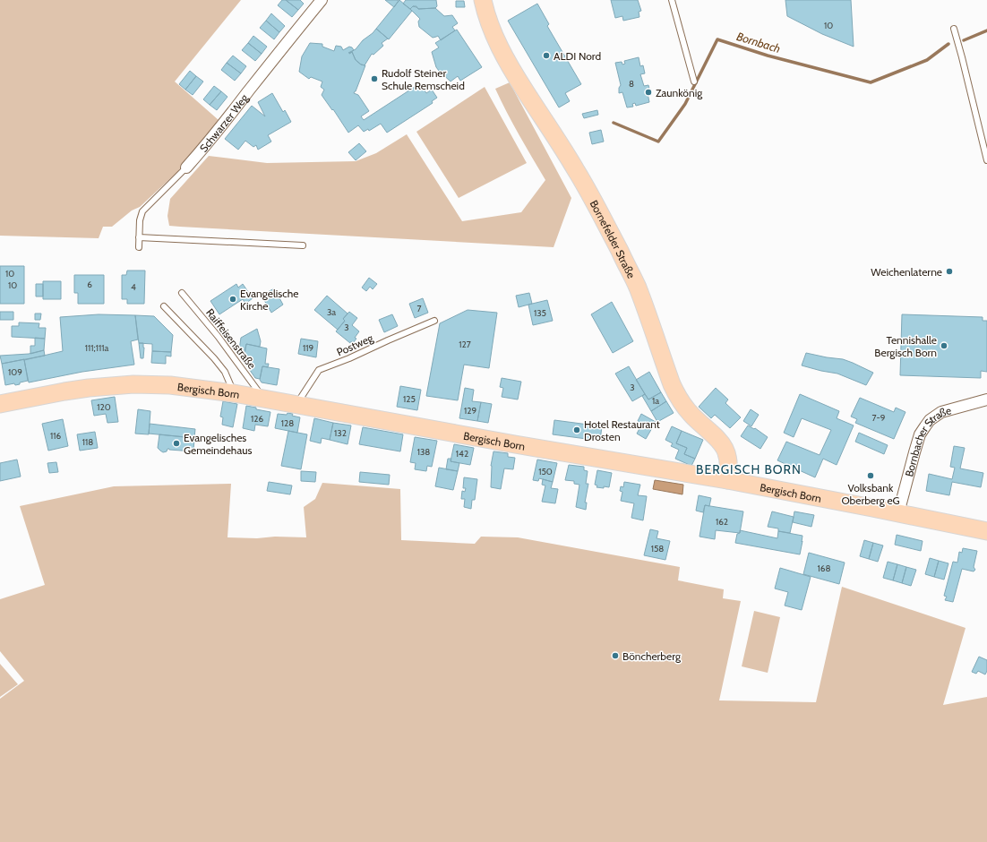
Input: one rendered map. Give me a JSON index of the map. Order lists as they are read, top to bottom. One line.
{"streets":{"main road":["Bornefelder Straße","Bergisch Born"],"street":["Schwarzer Weg","Bornbacher Straße"],"lane":["Raiffeisenstraße","Postweg"]},"crossings":[["Bornefelder Straße","Bergisch Born"],["Raiffeisenstraße","Bergisch Born"],["Postweg","Bergisch Born"],["Bergisch Born","Bornbacher Straße"]],"districts":["BERGISCH BORN"],"water":["Bornbach"],"places":["ALDI Nord","Rudolf Steiner Schule Remscheid","Zaunkönig","Weichenlaterne","Evangelische Kirche","Tennishalle Bergisch Born","Hotel Restaurant Drosten","Evangelisches Gemeindehaus","Volksbank Oberberg eG","Böncherberg"],"house_numbers":["10","8","10","6","10","4","7","3a","135","3","127","111;111a","119","109","3","125","1a","120","129","7-9","126","128","132","116","118","138","142","150","162","158","168"]}
